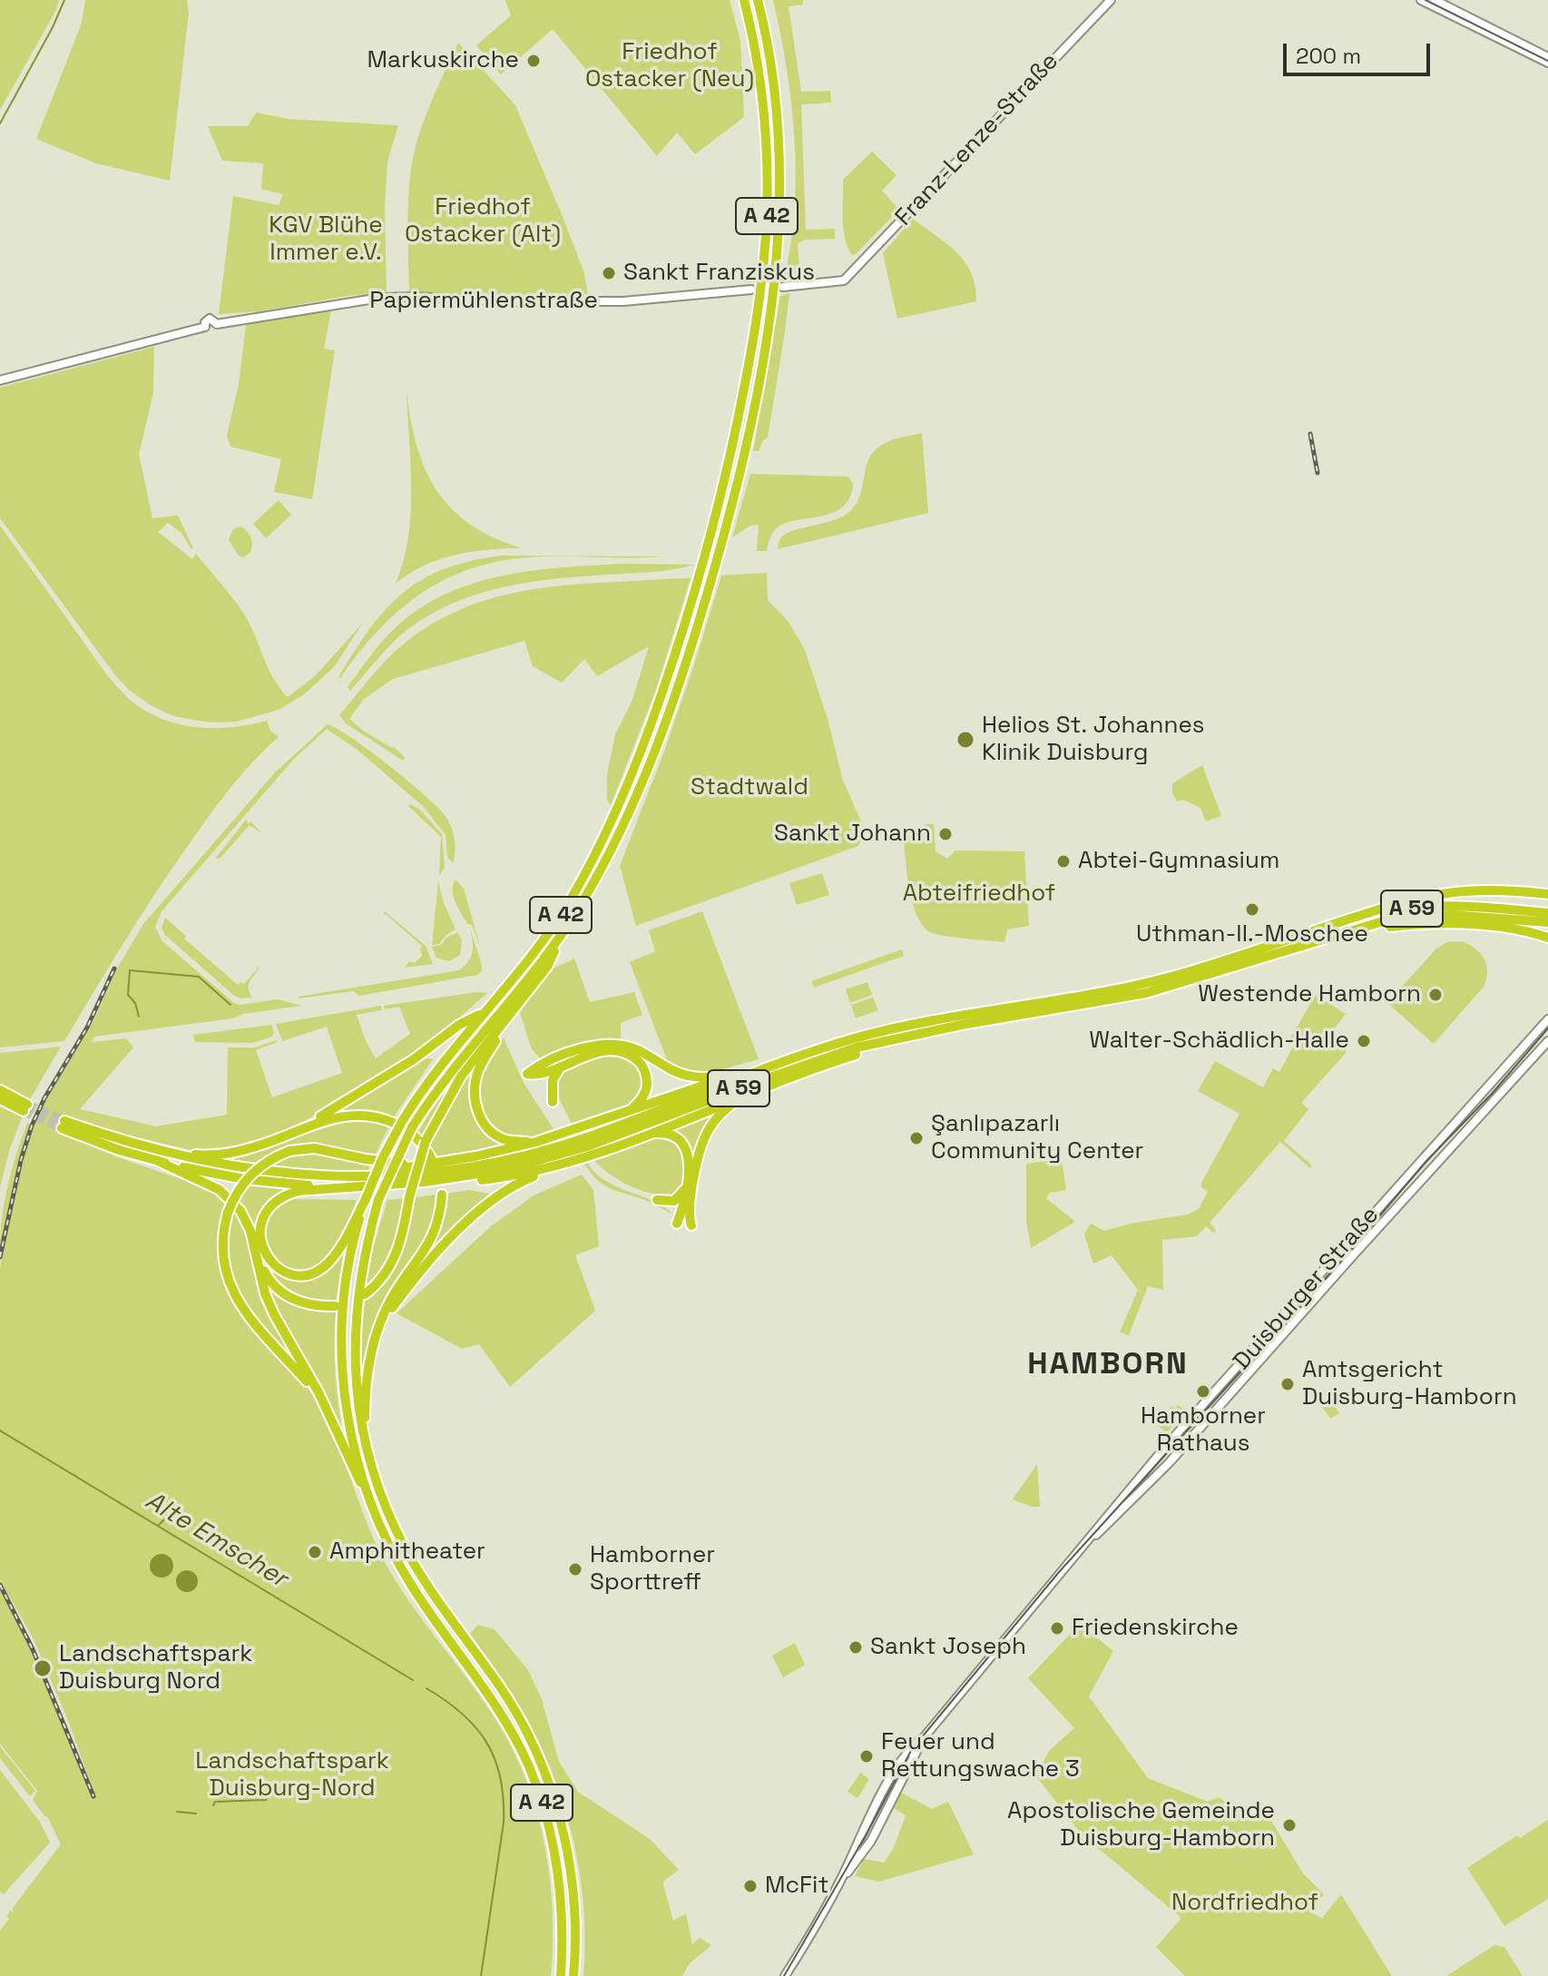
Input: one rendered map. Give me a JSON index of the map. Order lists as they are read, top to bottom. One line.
{"streets":{"highway":["A 42","A 59"],"main road":["Franz-Lenze-Straße","Papiermühlenstraße","Duisburger Straße"]},"districts":["HAMBORN"],"water":["Alte Emscher"],"parks":["Friedhof Ostacker (Neu)","Friedhof Ostacker (Alt)","KGV Blühe Immer e.V.","Stadtwald","Abteifriedhof","Landschaftspark Duisburg-Nord","Nordfriedhof"],"places":["Markuskirche","Sankt Franziskus","Helios St. Johannes Klinik Duisburg","Sankt Johann","Abtei-Gymnasium","Uthman-II.-Moschee","Westende Hamborn","Walter-Schädlich-Halle","Şanlıpazarlı Community Center","Amtsgericht Duisburg-Hamborn","Hamborner Rathaus","Amphitheater","Hamborner Sporttreff","Friedenskirche","Sankt Joseph","Landschaftspark Duisburg Nord","Feuer und Rettungswache 3","Apostolische Gemeinde Duisburg-Hamborn","McFit"],"scale_bar":"200 m"}
